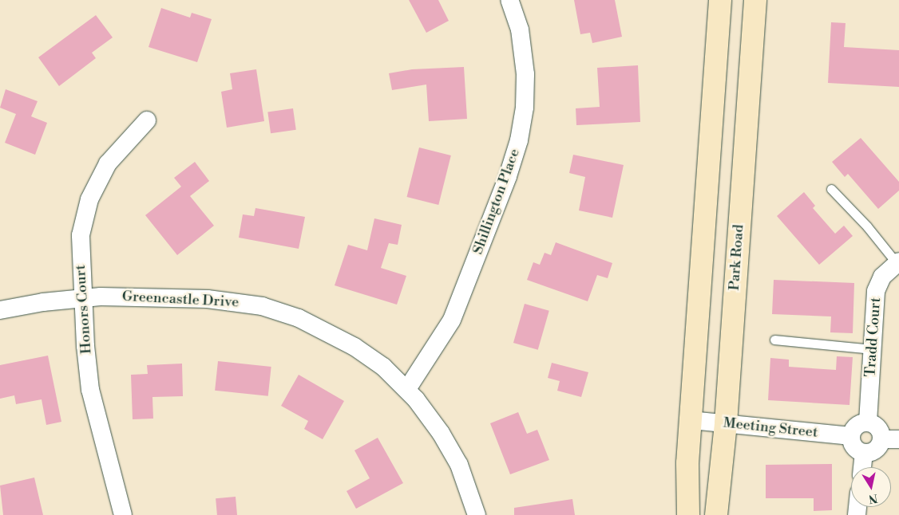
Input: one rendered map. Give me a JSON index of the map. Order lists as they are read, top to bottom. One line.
{"streets":{"main road":["Park Road"],"street":["Shillington Place","Greencastle Drive","Honors Court","Tradd Court","Meeting Street"]},"crossings":[["Shillington Place","Greencastle Drive"],["Park Road","Meeting Street"],["Greencastle Drive","Honors Court"],["Tradd Court","Meeting Street"]],"north":"bottom"}
